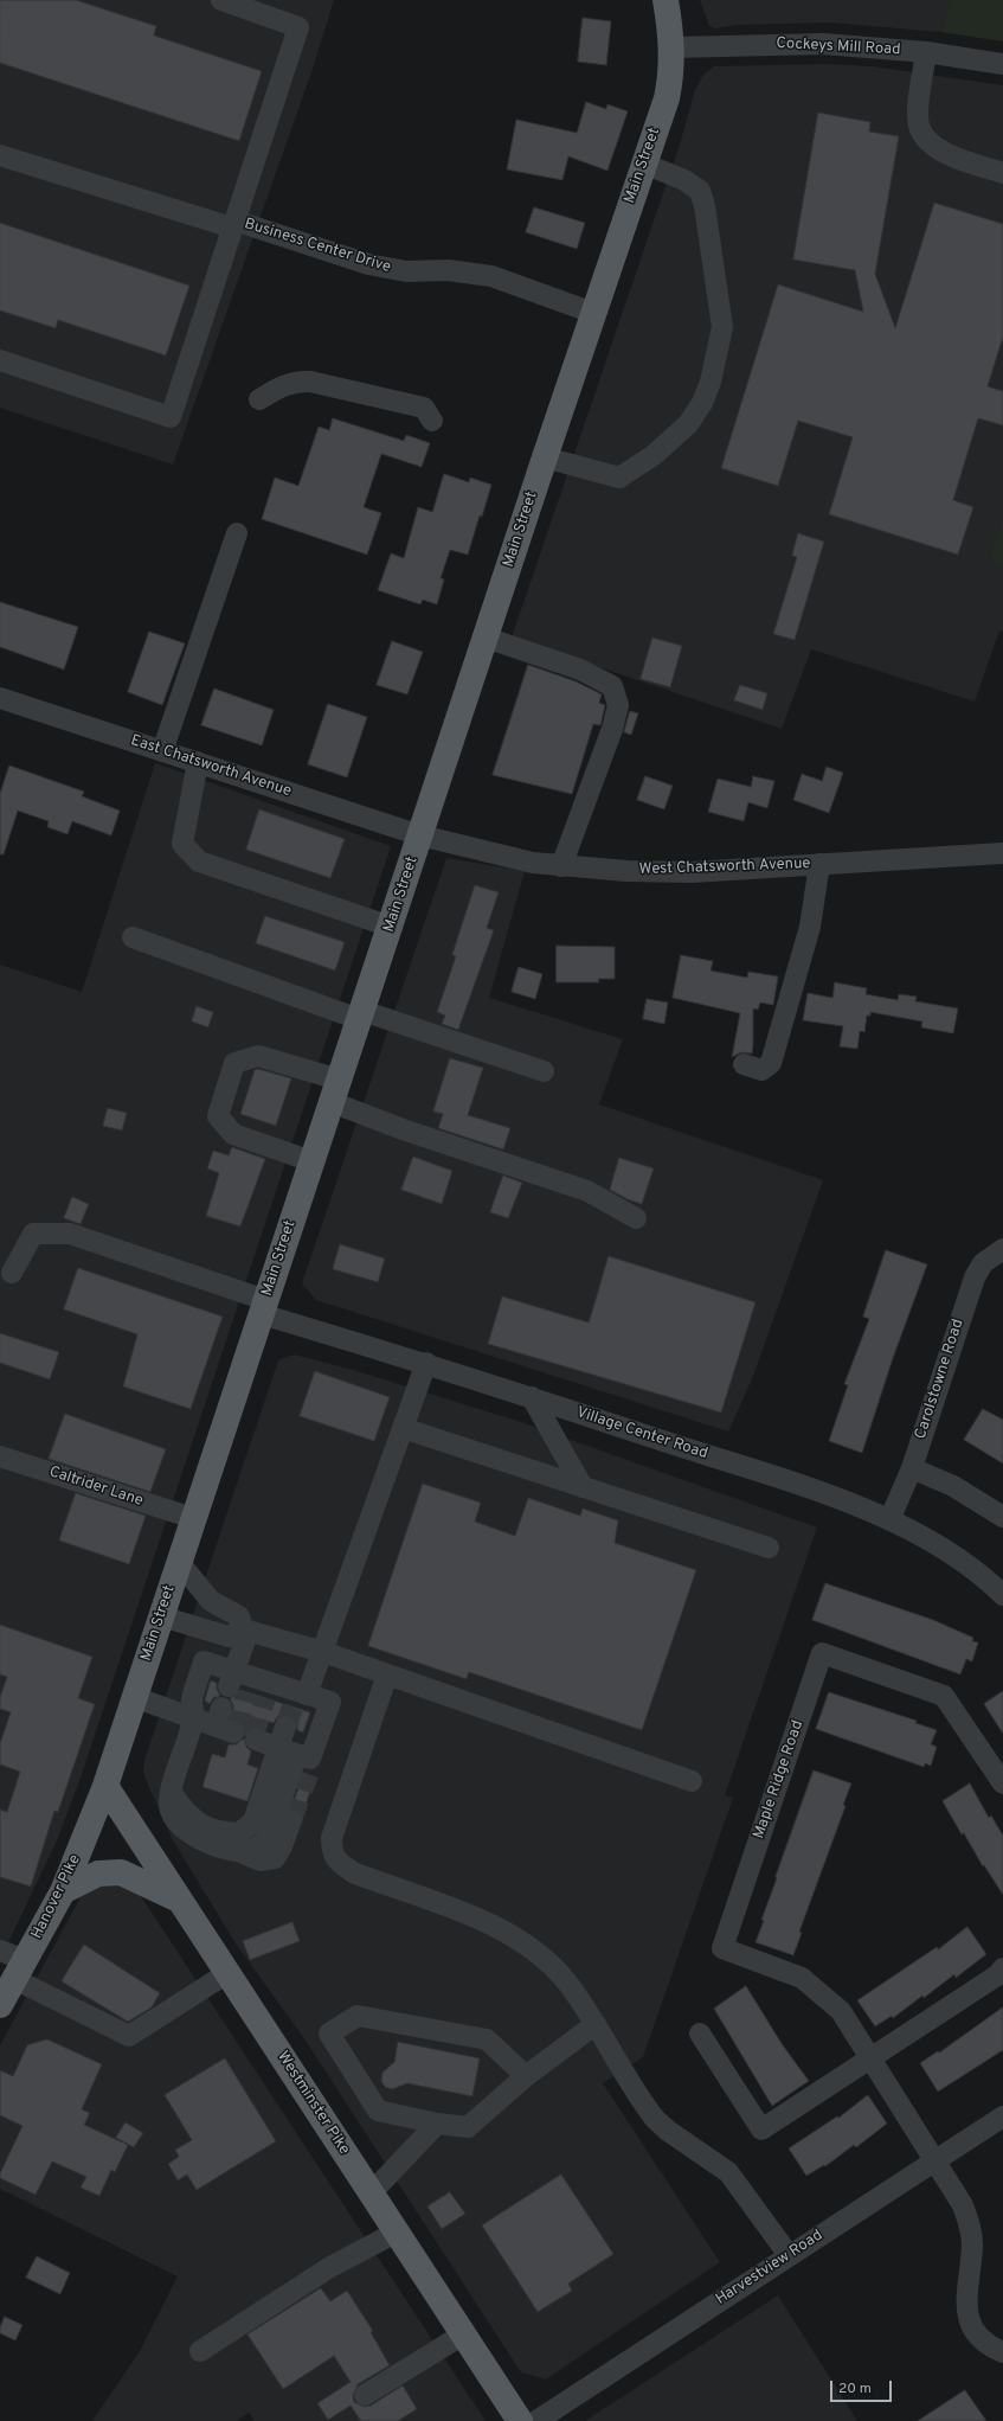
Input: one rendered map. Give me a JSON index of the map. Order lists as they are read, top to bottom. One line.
{"streets":{"main road":["Main Street","Hanover Pike","Westminster Pike"],"street":["Cockeys Mill Road","Business Center Drive","East Chatsworth Avenue","West Chatsworth Avenue","Carolstowne Road","Village Center Road","Caltrider Lane","Maple Ridge Road","Harvestview Road"]},"crossings":[["Cockeys Mill Road","Main Street"],["Main Street","Business Center Drive"],["Main Street","East Chatsworth Avenue"],["Main Street","West Chatsworth Avenue"],["Main Street","Village Center Road"],["Main Street","Caltrider Lane"],["Main Street","Hanover Pike"],["Main Street","Westminster Pike"],["East Chatsworth Avenue","West Chatsworth Avenue"],["Carolstowne Road","Village Center Road"],["Maple Ridge Road","Harvestview Road"],["Hanover Pike","Westminster Pike"]],"scale_bar":"20 m"}
